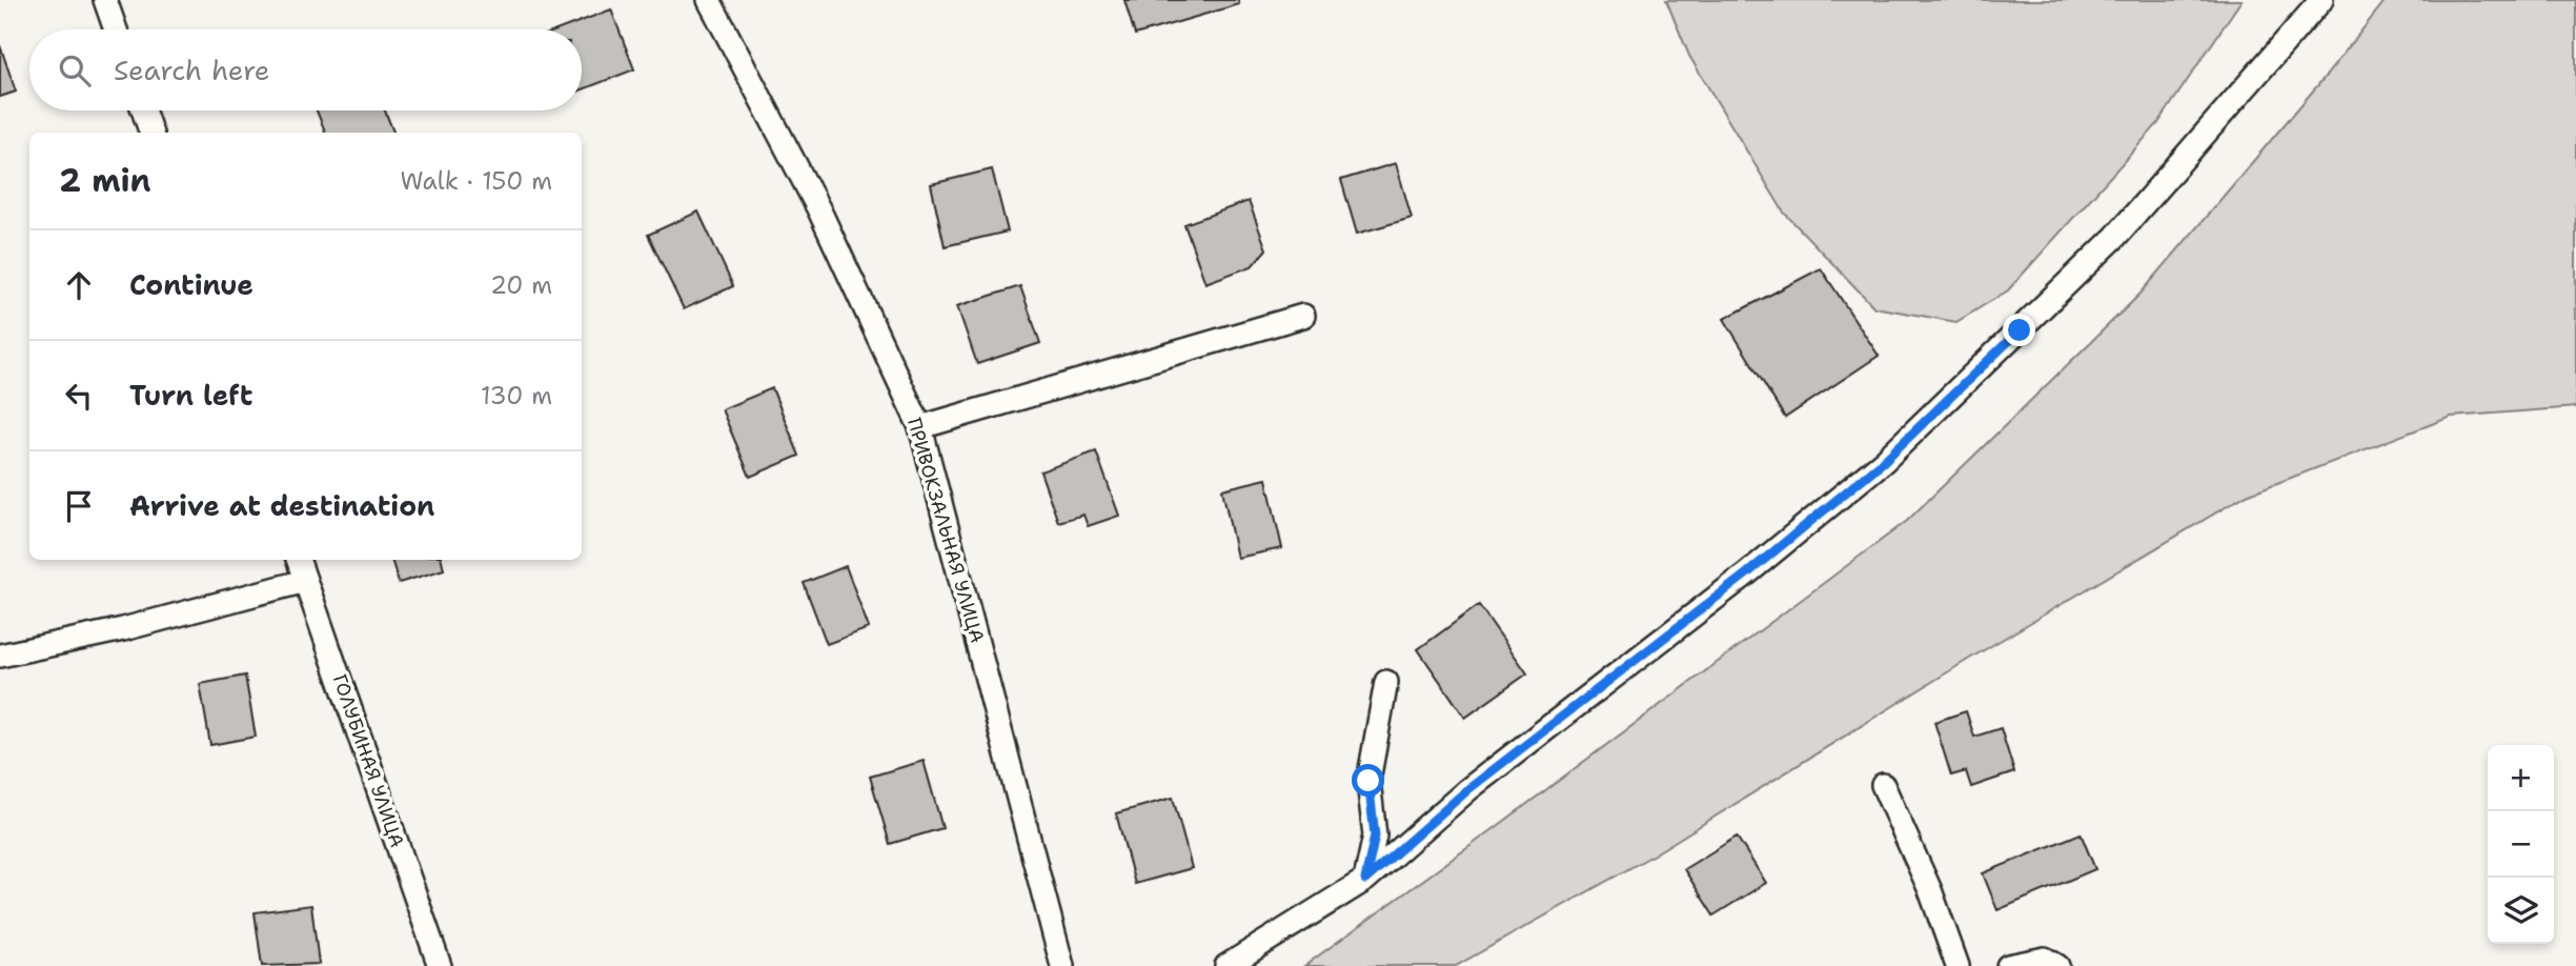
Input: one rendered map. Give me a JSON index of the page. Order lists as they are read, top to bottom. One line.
{"streets":{"lane":["ПРИВОКЗАЛЬНАЯ УЛИЦА","ГОЛУБИНАЯ УЛИЦА"]},"page":{"search":"Search here","heading":["2 min","Walk · 150 m"],"list":[["Continue","20 m"],["Turn left","130 m"],"Arrive at destination"],"map_buttons":["+","−"]}}
